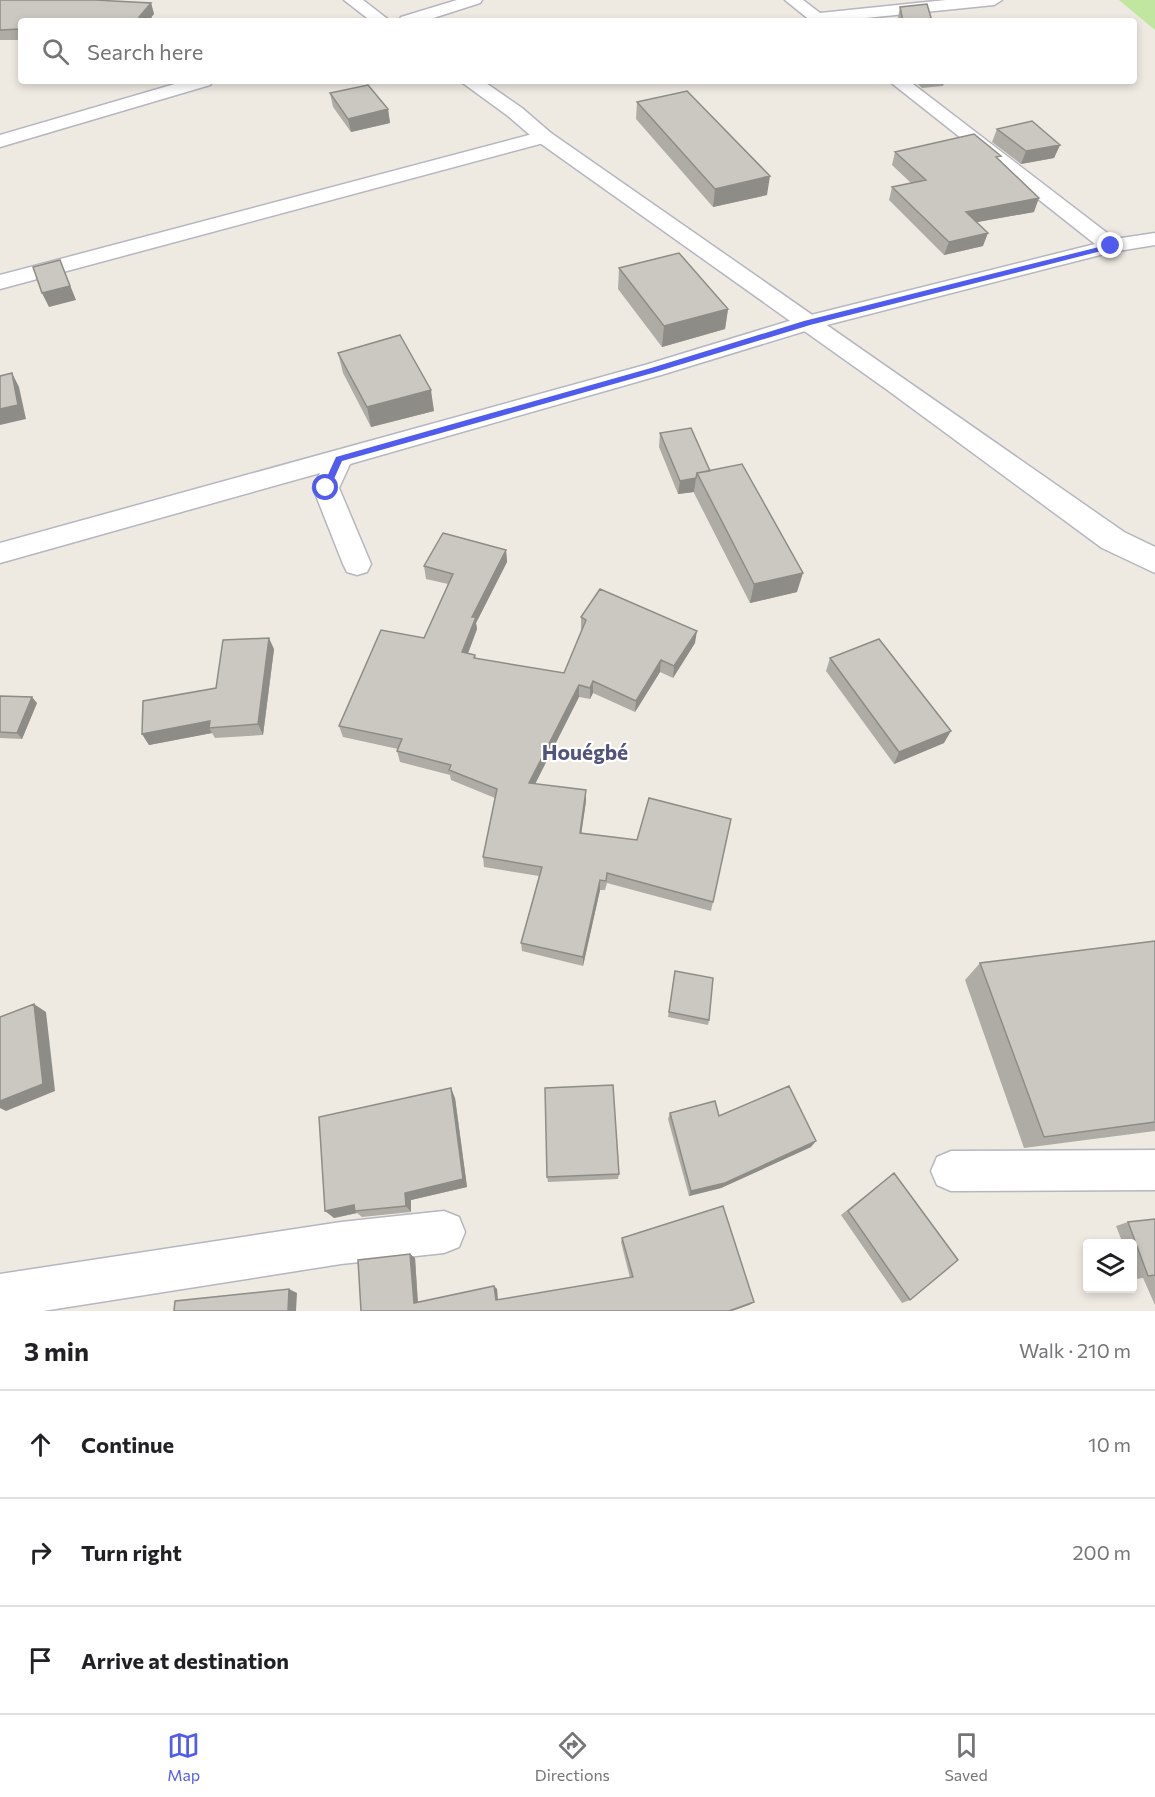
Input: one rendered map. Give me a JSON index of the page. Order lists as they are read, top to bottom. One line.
{"districts":["Houégbé"],"page":{"search":"Search here","heading":["3 min","Walk · 210 m"],"list":[["Continue","10 m"],["Turn right","200 m"],"Arrive at destination"],"nav":["Map","Directions","Saved"]}}
